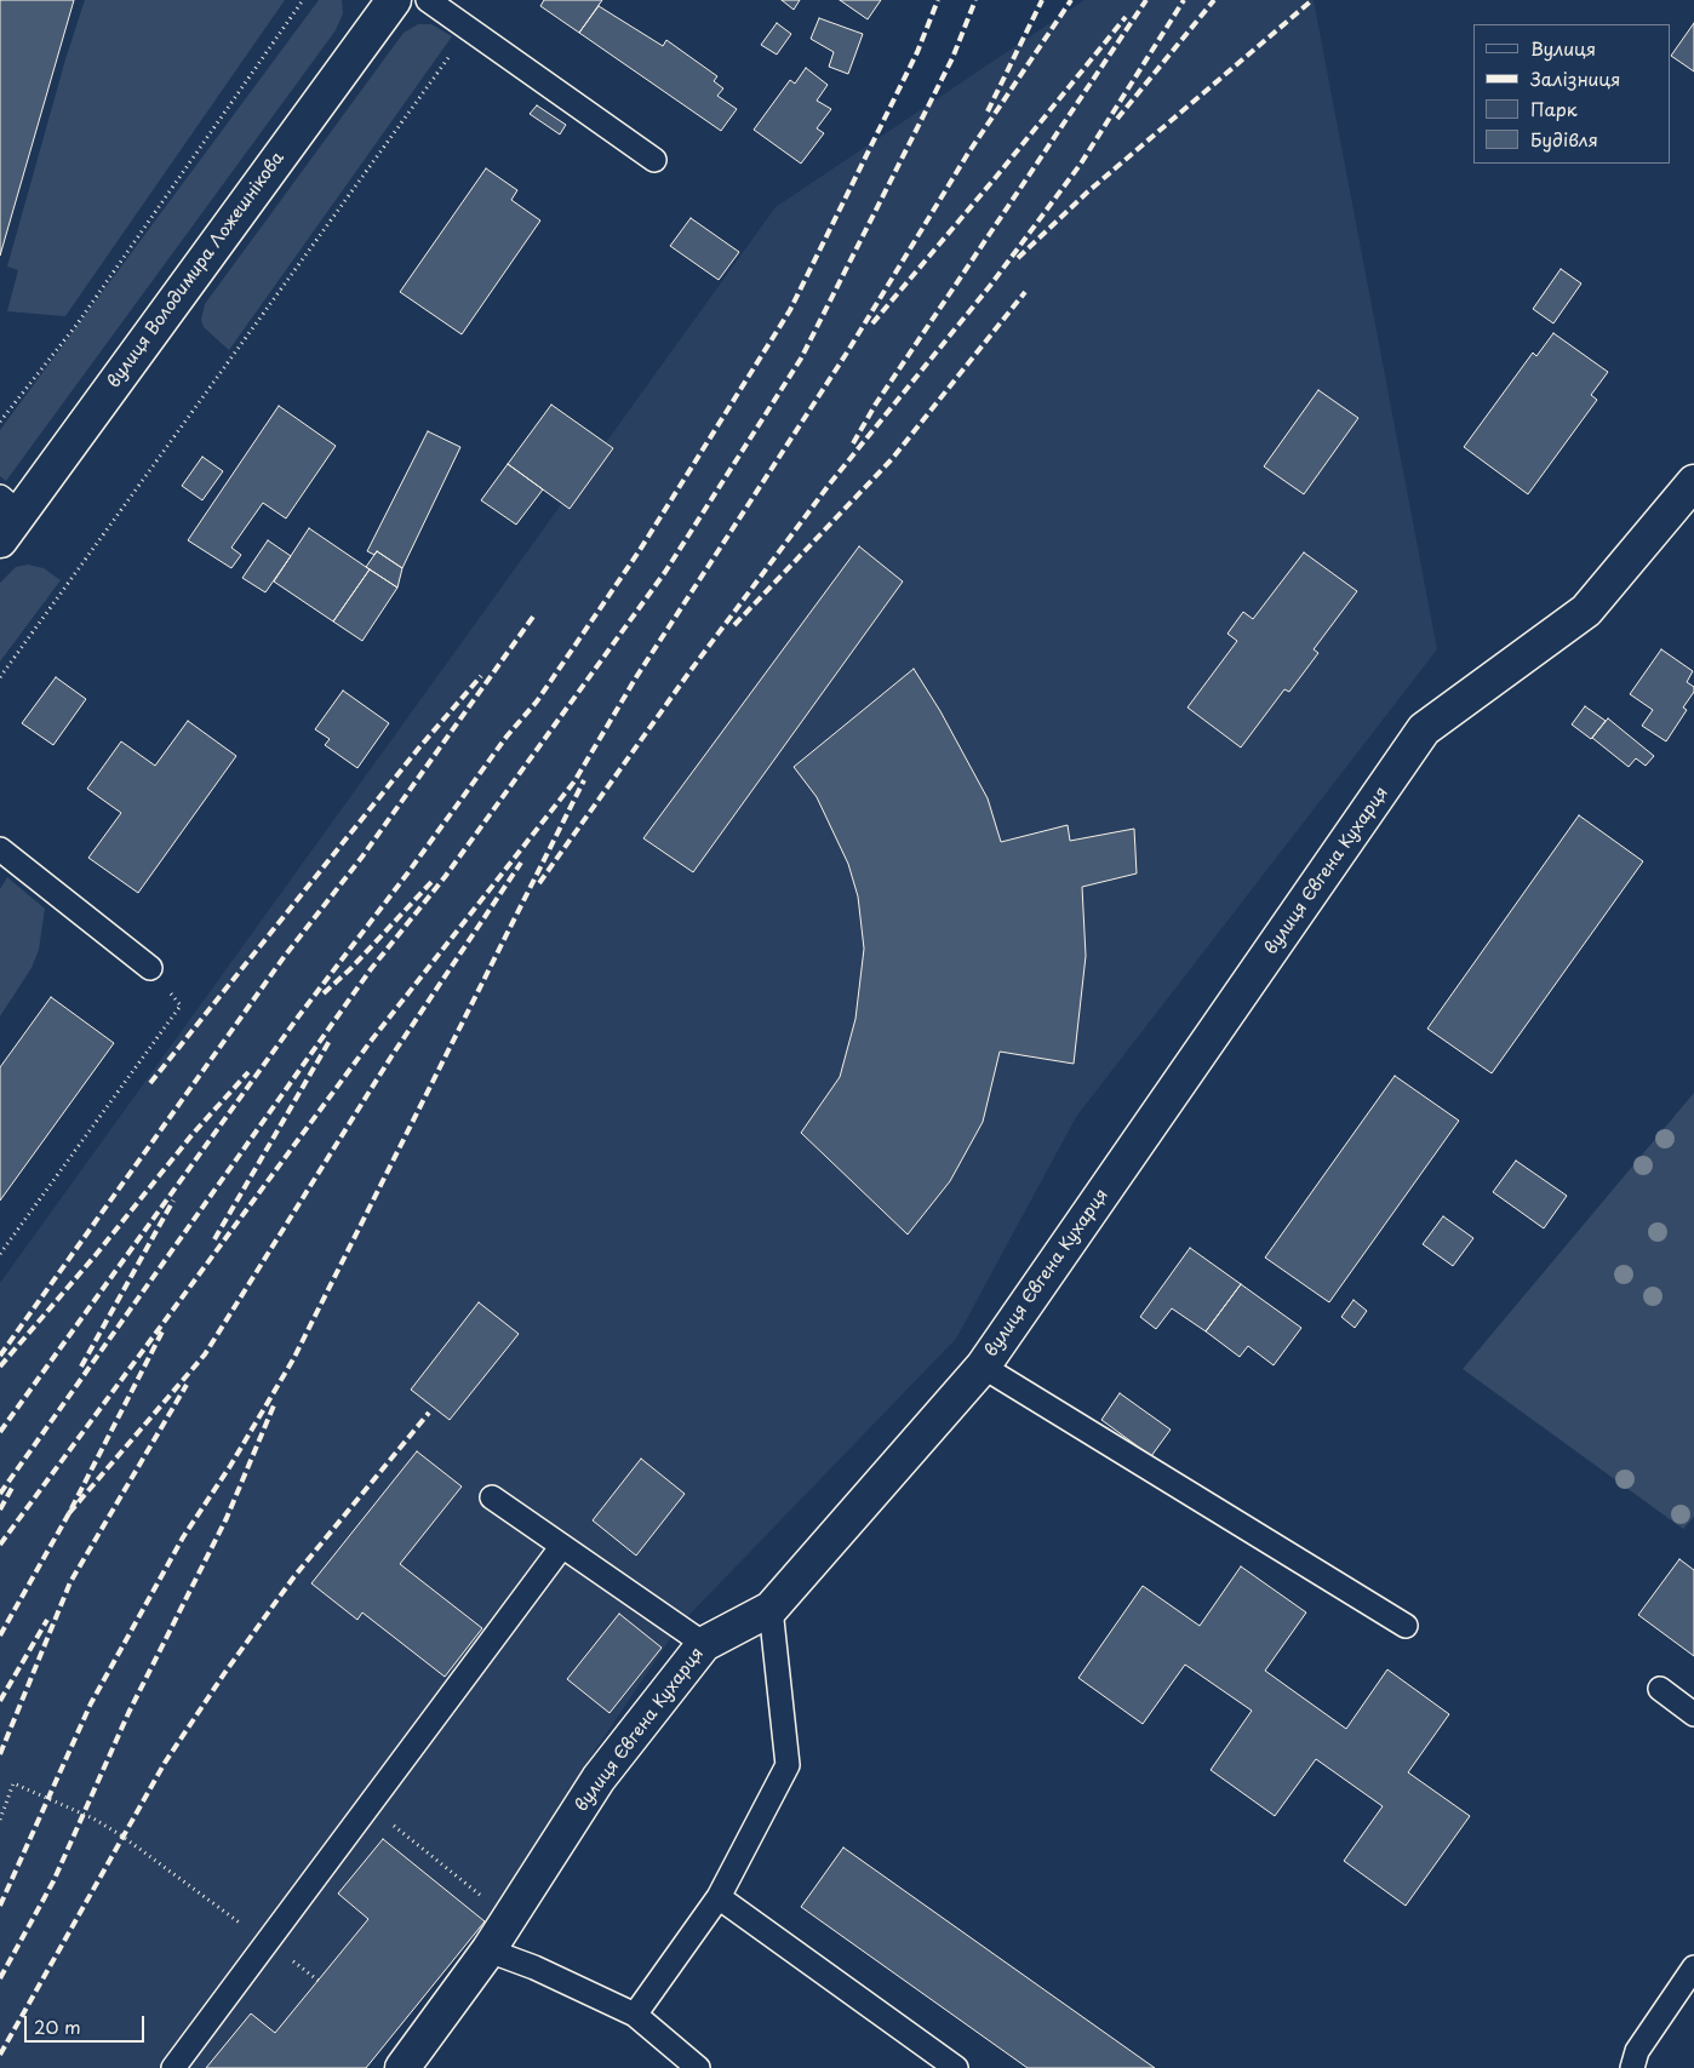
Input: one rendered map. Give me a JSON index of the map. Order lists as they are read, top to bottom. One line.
{"streets":{"street":["вулиця Володимира Ложешнікова","вулиця Євгена Кухарця"]},"legend":["Вулиця","Залізниця","Парк","Будівля"],"scale_bar":"20 m"}
